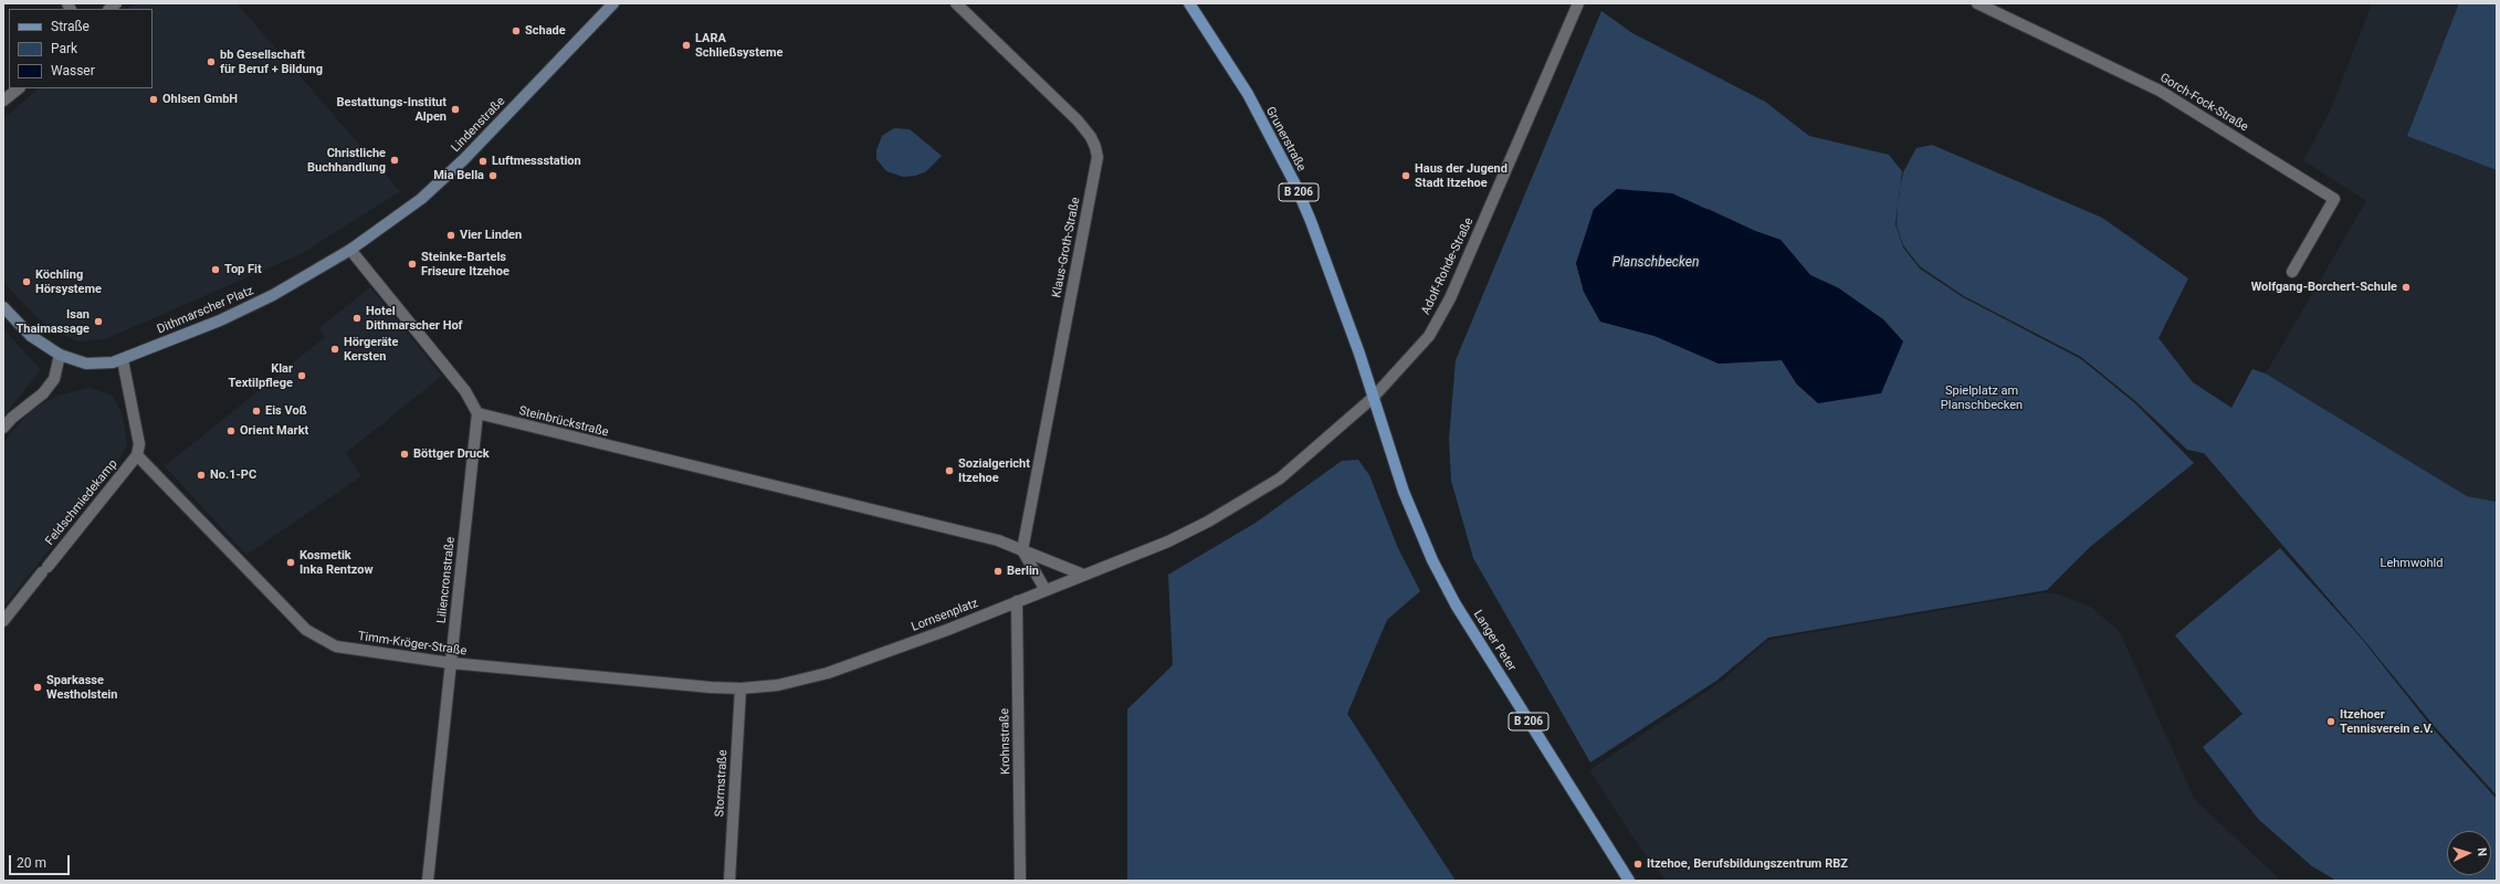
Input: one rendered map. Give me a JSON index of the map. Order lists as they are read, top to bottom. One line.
{"streets":{"main road":["Lindenstraße","Grunerstraße","B 206","Dithmarscher Platz","Langer Peter"],"street":["Gorch-Fock-Straße","Klaus-Groth-Straße","Adolf-Rohde-Straße","Steinbrückstraße","Feldschmiedekamp","Liliencronstraße","Lornsenplatz","Timm-Kröger-Straße","Krohnstraße","Stormstraße"]},"crossings":[["Lindenstraße","Dithmarscher Platz"],["Grunerstraße","Adolf-Rohde-Straße"],["Grunerstraße","Langer Peter"],["Klaus-Groth-Straße","Steinbrückstraße"],["Adolf-Rohde-Straße","Lornsenplatz"],["Adolf-Rohde-Straße","Langer Peter"],["Steinbrückstraße","Liliencronstraße"],["Feldschmiedekamp","Timm-Kröger-Straße"],["Liliencronstraße","Timm-Kröger-Straße"],["Lornsenplatz","Timm-Kröger-Straße"],["Lornsenplatz","Krohnstraße"],["Timm-Kröger-Straße","Stormstraße"]],"water":["Planschbecken"],"parks":["Spielplatz am Planschbecken","Lehmwohld"],"places":["Schade","LARA Schließsysteme","bb Gesellschaft für Beruf + Bildung","Ohlsen GmbH","Bestattungs-Institut Alpen","Christliche Buchhandlung","Luftmessstation","Mia Bella","Haus der Jugend Stadt Itzehoe","Vier Linden","Steinke-Bartels Friseure Itzehoe","Top Fit","Köchling Hörsysteme","Wolfgang-Borchert-Schule","Hotel Dithmarscher Hof","Isan Thaimassage","Hörgeräte Kersten","Klar Textilpflege","Eis Voß","Orient Markt","Böttger Druck","Sozialgericht Itzehoe","No.1-PC","Kosmetik Inka Rentzow","Berlin","Sparkasse Westholstein","Itzehoer Tennisverein e.V.","Itzehoe, Berufsbildungszentrum RBZ"],"legend":["Straße","Park","Wasser"],"scale_bar":"20 m","north":"right"}
